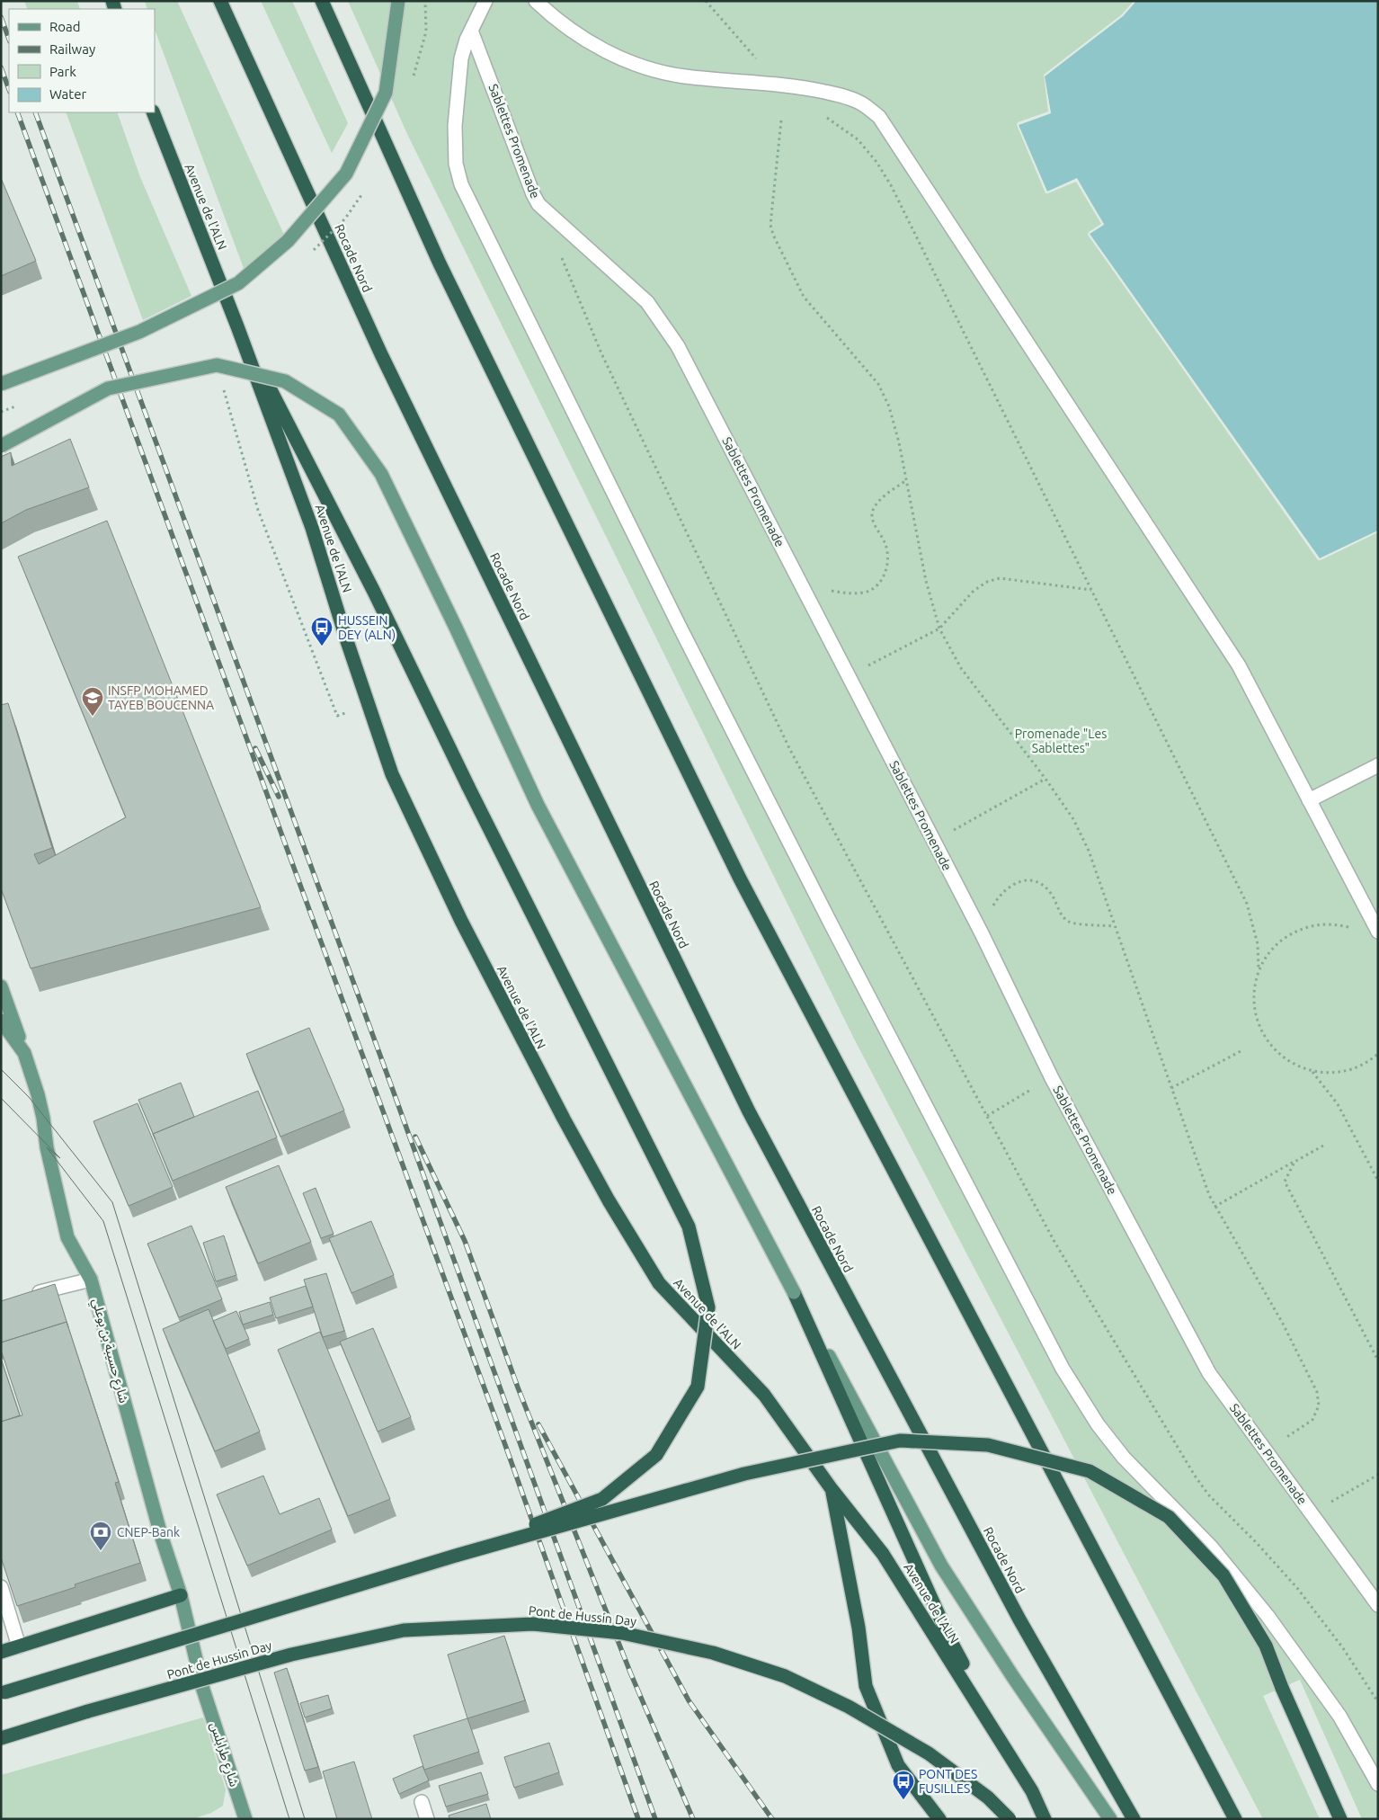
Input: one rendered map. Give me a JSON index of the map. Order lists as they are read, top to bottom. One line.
{"streets":{"highway":["Avenue de l'ALN","Rocade Nord","Pont de Hussin Day"],"main road":["شارع حسيبة بن بوعلي","شارع طرابلس"],"street":["Sablettes Promenade"]},"crossings":[["شارع حسيبة بن بوعلي","شارع طرابلس"]],"parks":["Promenade \"Les Sablettes\""],"places":{"bus stop":["HUSSEIN DEY (ALN)","PONT DES FUSILLES"],"school or university":["INSFP MOHAMED TAYEB BOUCENNA"],"bank":["CNEP-Bank"]},"legend":["Road","Railway","Park","Water"]}
